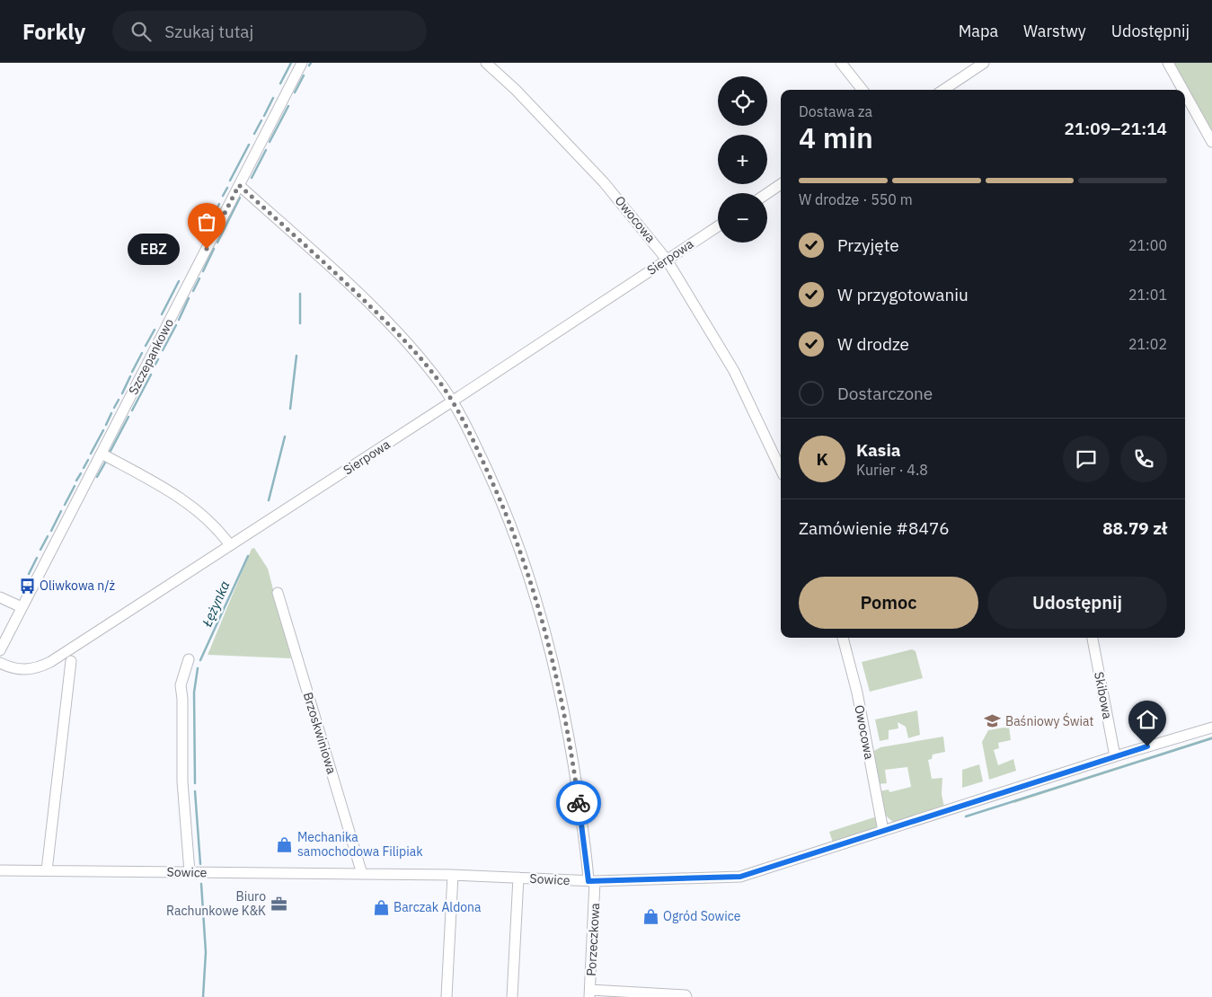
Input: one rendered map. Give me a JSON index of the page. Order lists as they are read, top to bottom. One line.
{"streets":{"street":["Owocowa","Sierpowa","Szczepankowo","Skibowa","Brzoskwiniowa","Sowice","Porzeczkowa"]},"crossings":[["Owocowa","Sierpowa"],["Owocowa","Sowice"],["Sierpowa","Porzeczkowa"],["Szczepankowo","Porzeczkowa"],["Skibowa","Sowice"],["Brzoskwiniowa","Sowice"],["Sowice","Porzeczkowa"]],"water":["Łężynka"],"places":{"other":["EBZ"],"bus stop":["Oliwkowa n/ż"],"school or university":["Baśniowy Świat"],"shop":["Mechanika samochodowa Filipiak","Barczak Aldona","Ogród Sowice"],"office":["Biuro Rachunkowe K&K"]},"page":{"header":"Forkly","search":"Szukaj tutaj","nav":["Mapa","Warstwy","Udostępnij"],"map_buttons":["+","−"],"heading":["4 min","Dostawa za","21:09–21:14"],"panel":["Kasia","Kurier · 4.8","Zamówienie #8476","88.79 zł"],"bar":"W drodze · 550 m","list":[["Przyjęte","21:00"],["W przygotowaniu","21:01"],["W drodze","21:02"],"Dostarczone"],"bubble":"EBZ","round":"K","buttons":["Pomoc","Udostępnij"]}}
